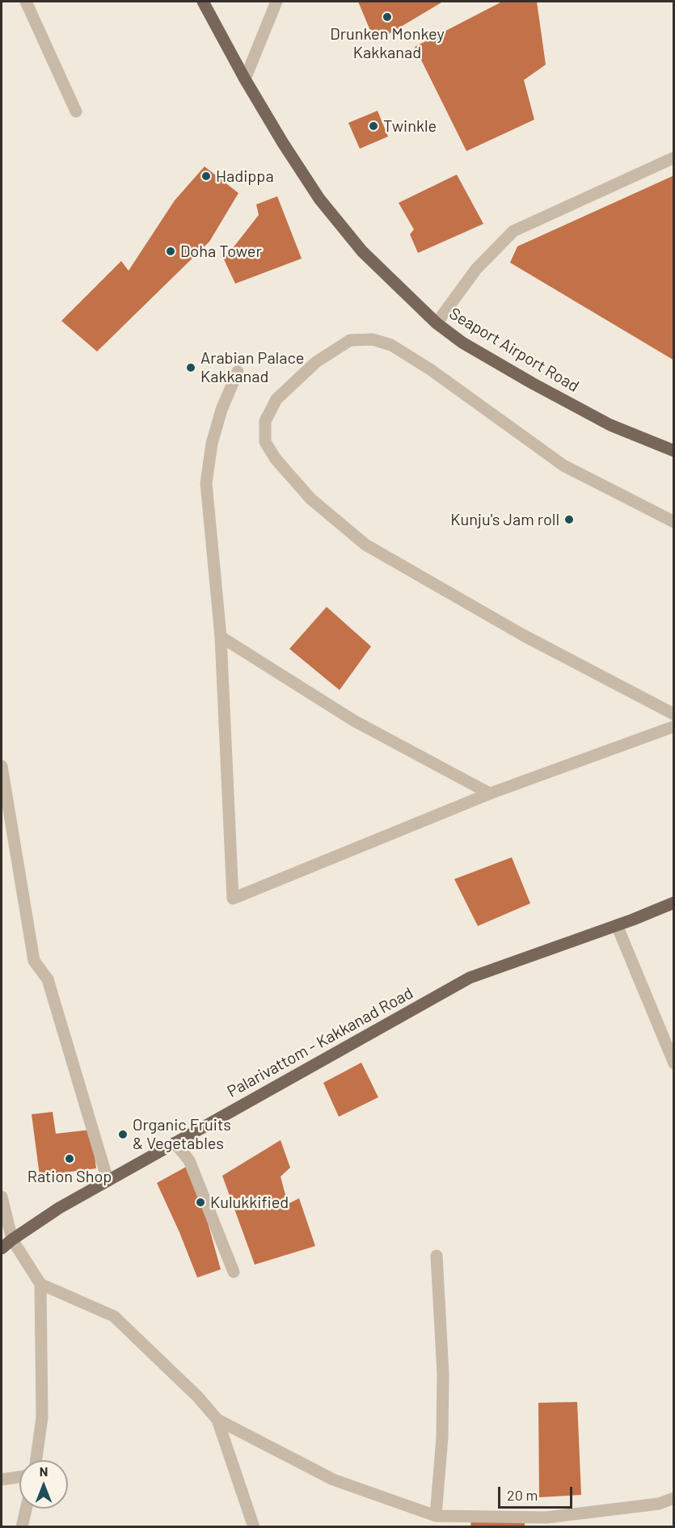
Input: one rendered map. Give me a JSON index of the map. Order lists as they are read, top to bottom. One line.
{"streets":{"main road":["Seaport Airport Road","Palarivattom - Kakkanad Road"]},"places":["Drunken Monkey Kakkanad","Twinkle","Hadippa","Doha Tower","Arabian Palace Kakkanad","Kunju's Jam roll","Organic Fruits & Vegetables","Ration Shop","Kulukkified"],"scale_bar":"20 m","north":"top"}
